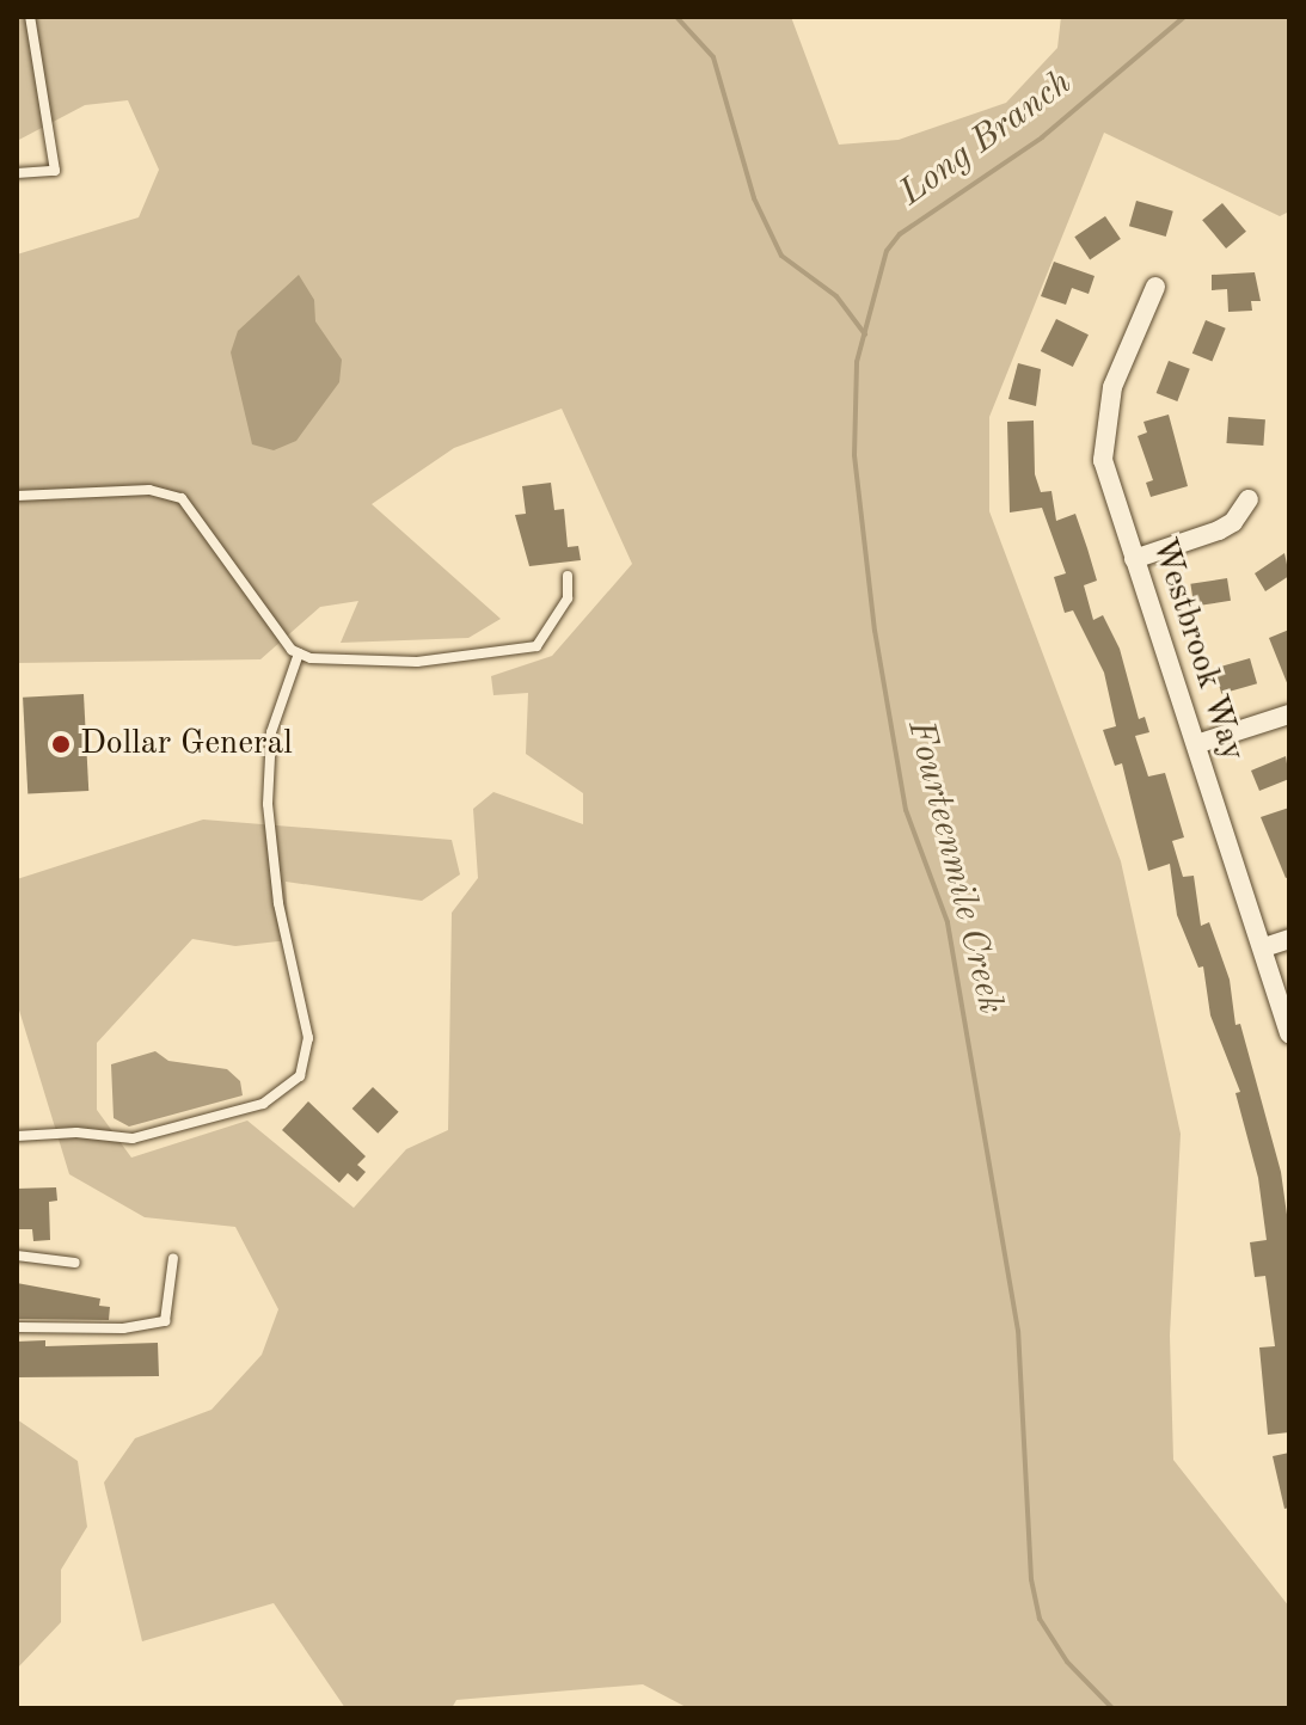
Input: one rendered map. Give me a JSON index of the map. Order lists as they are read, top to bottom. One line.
{"streets":{"street":["Westbrook Way"]},"water":["Long Branch","Fourteenmile Creek"],"places":["Dollar General"]}
